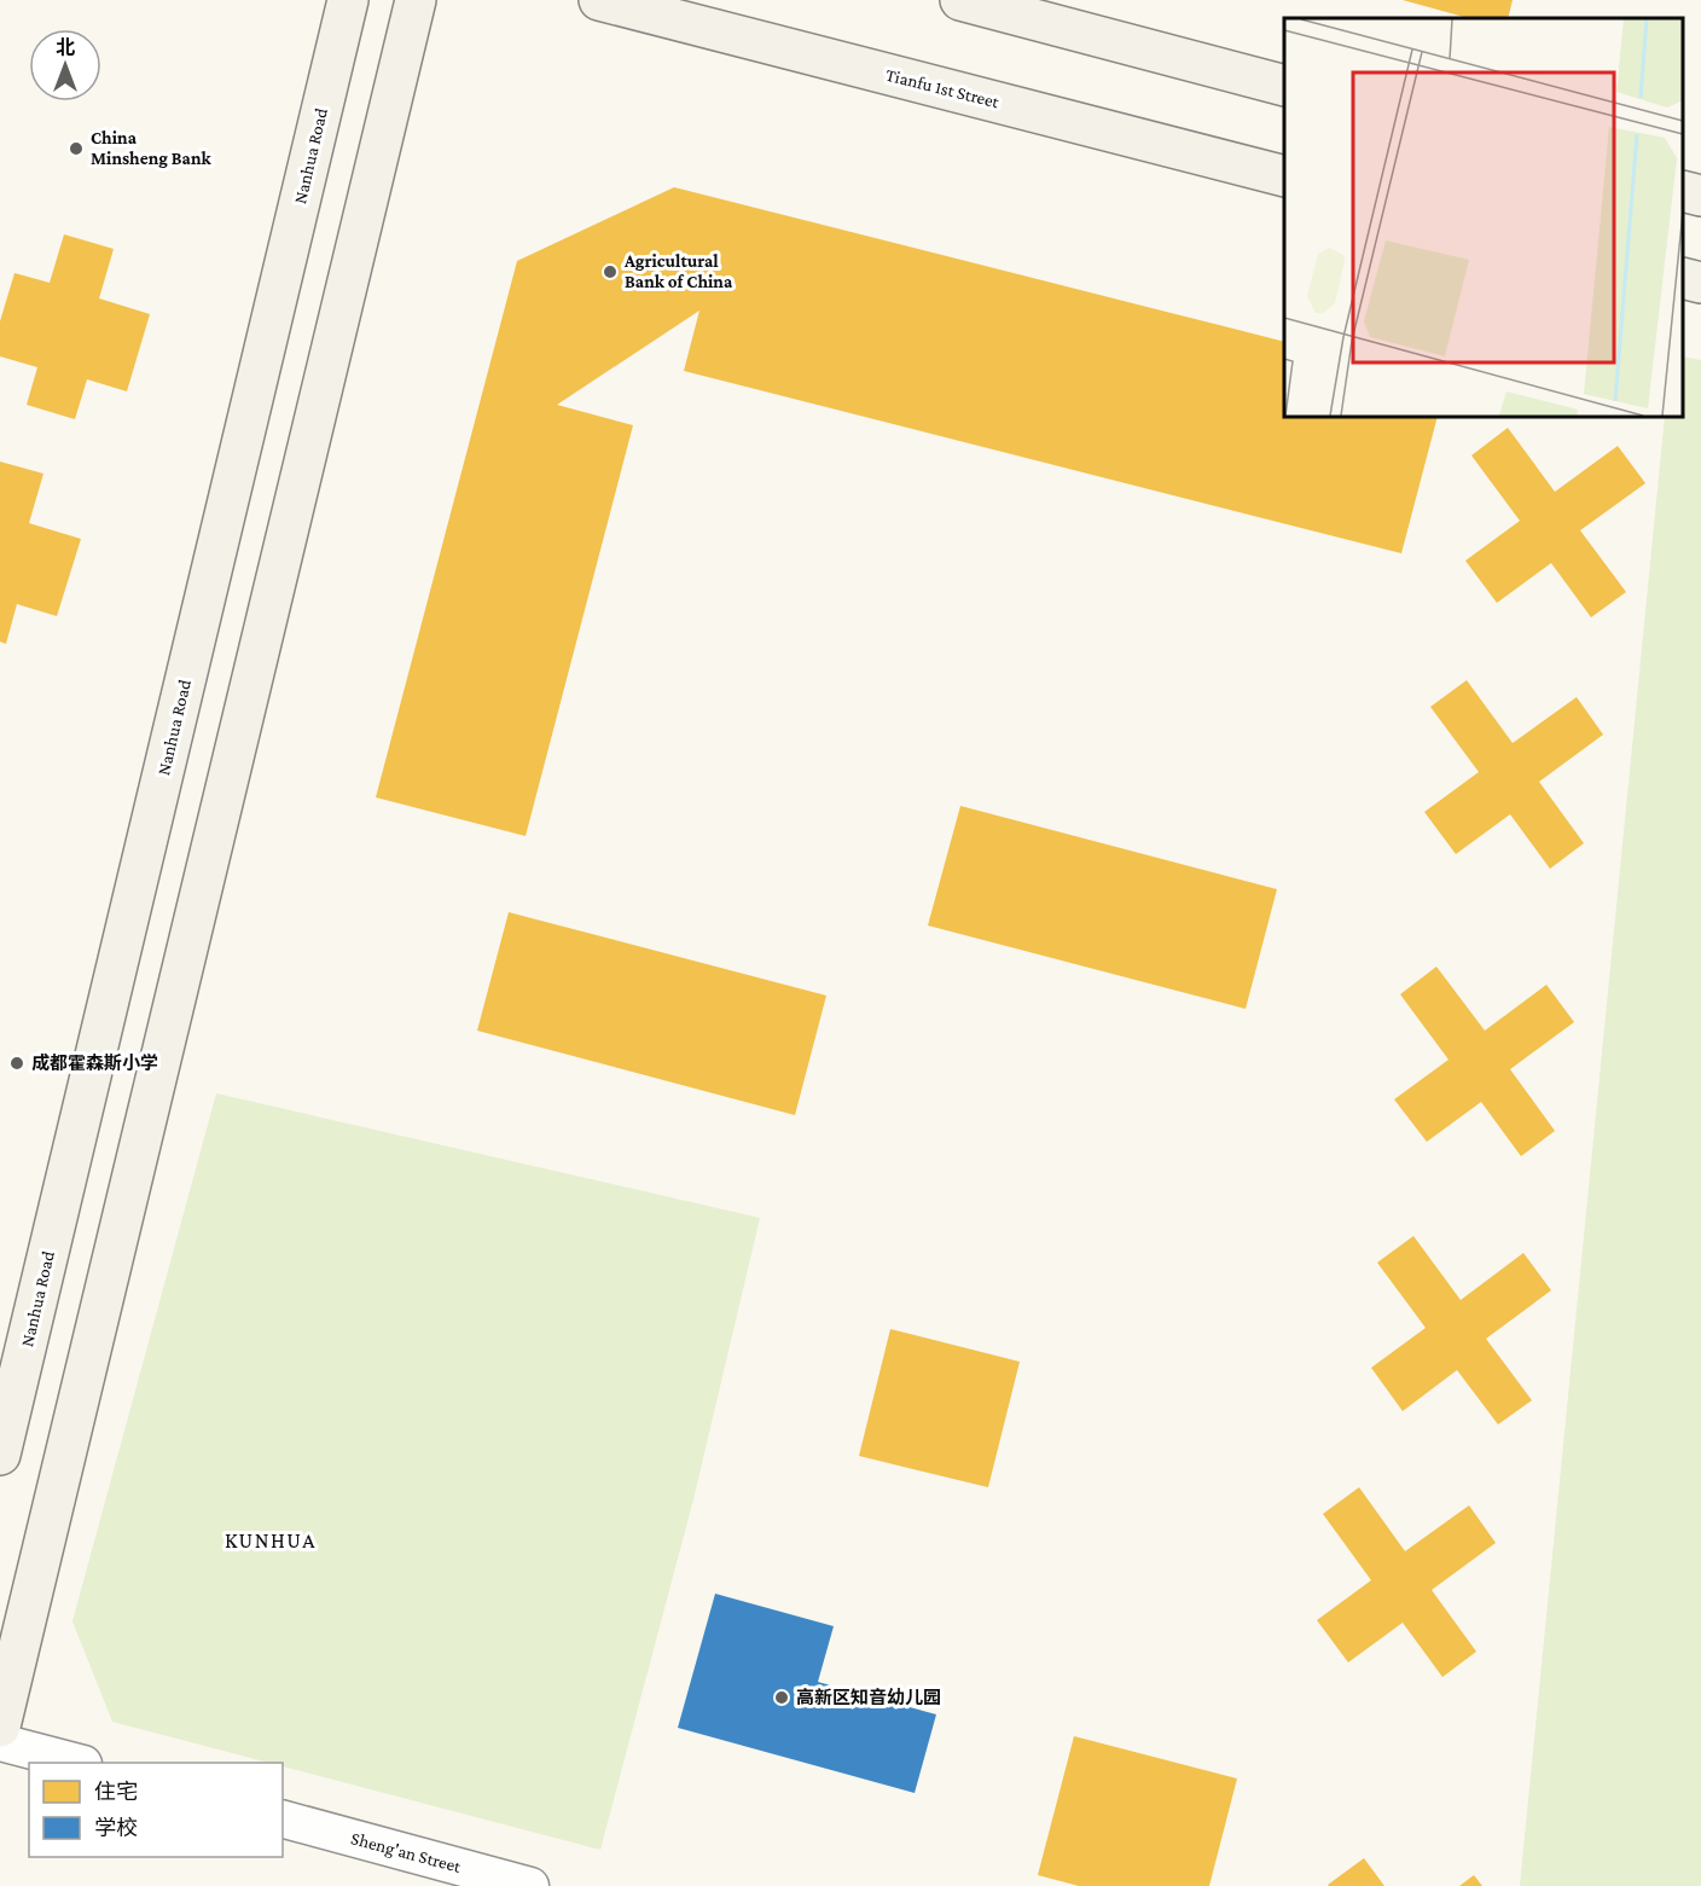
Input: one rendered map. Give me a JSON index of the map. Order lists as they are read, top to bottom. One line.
{"streets":{"street":["Tianfu 1st Street","Nanhua Road","Sheng'an Street"]},"districts":["KUNHUA"],"places":["China Minsheng Bank","Agricultural Bank of China","成都霍森斯小学","高新区知音幼儿园"],"legend":["住宅","学校"],"north":"top"}
